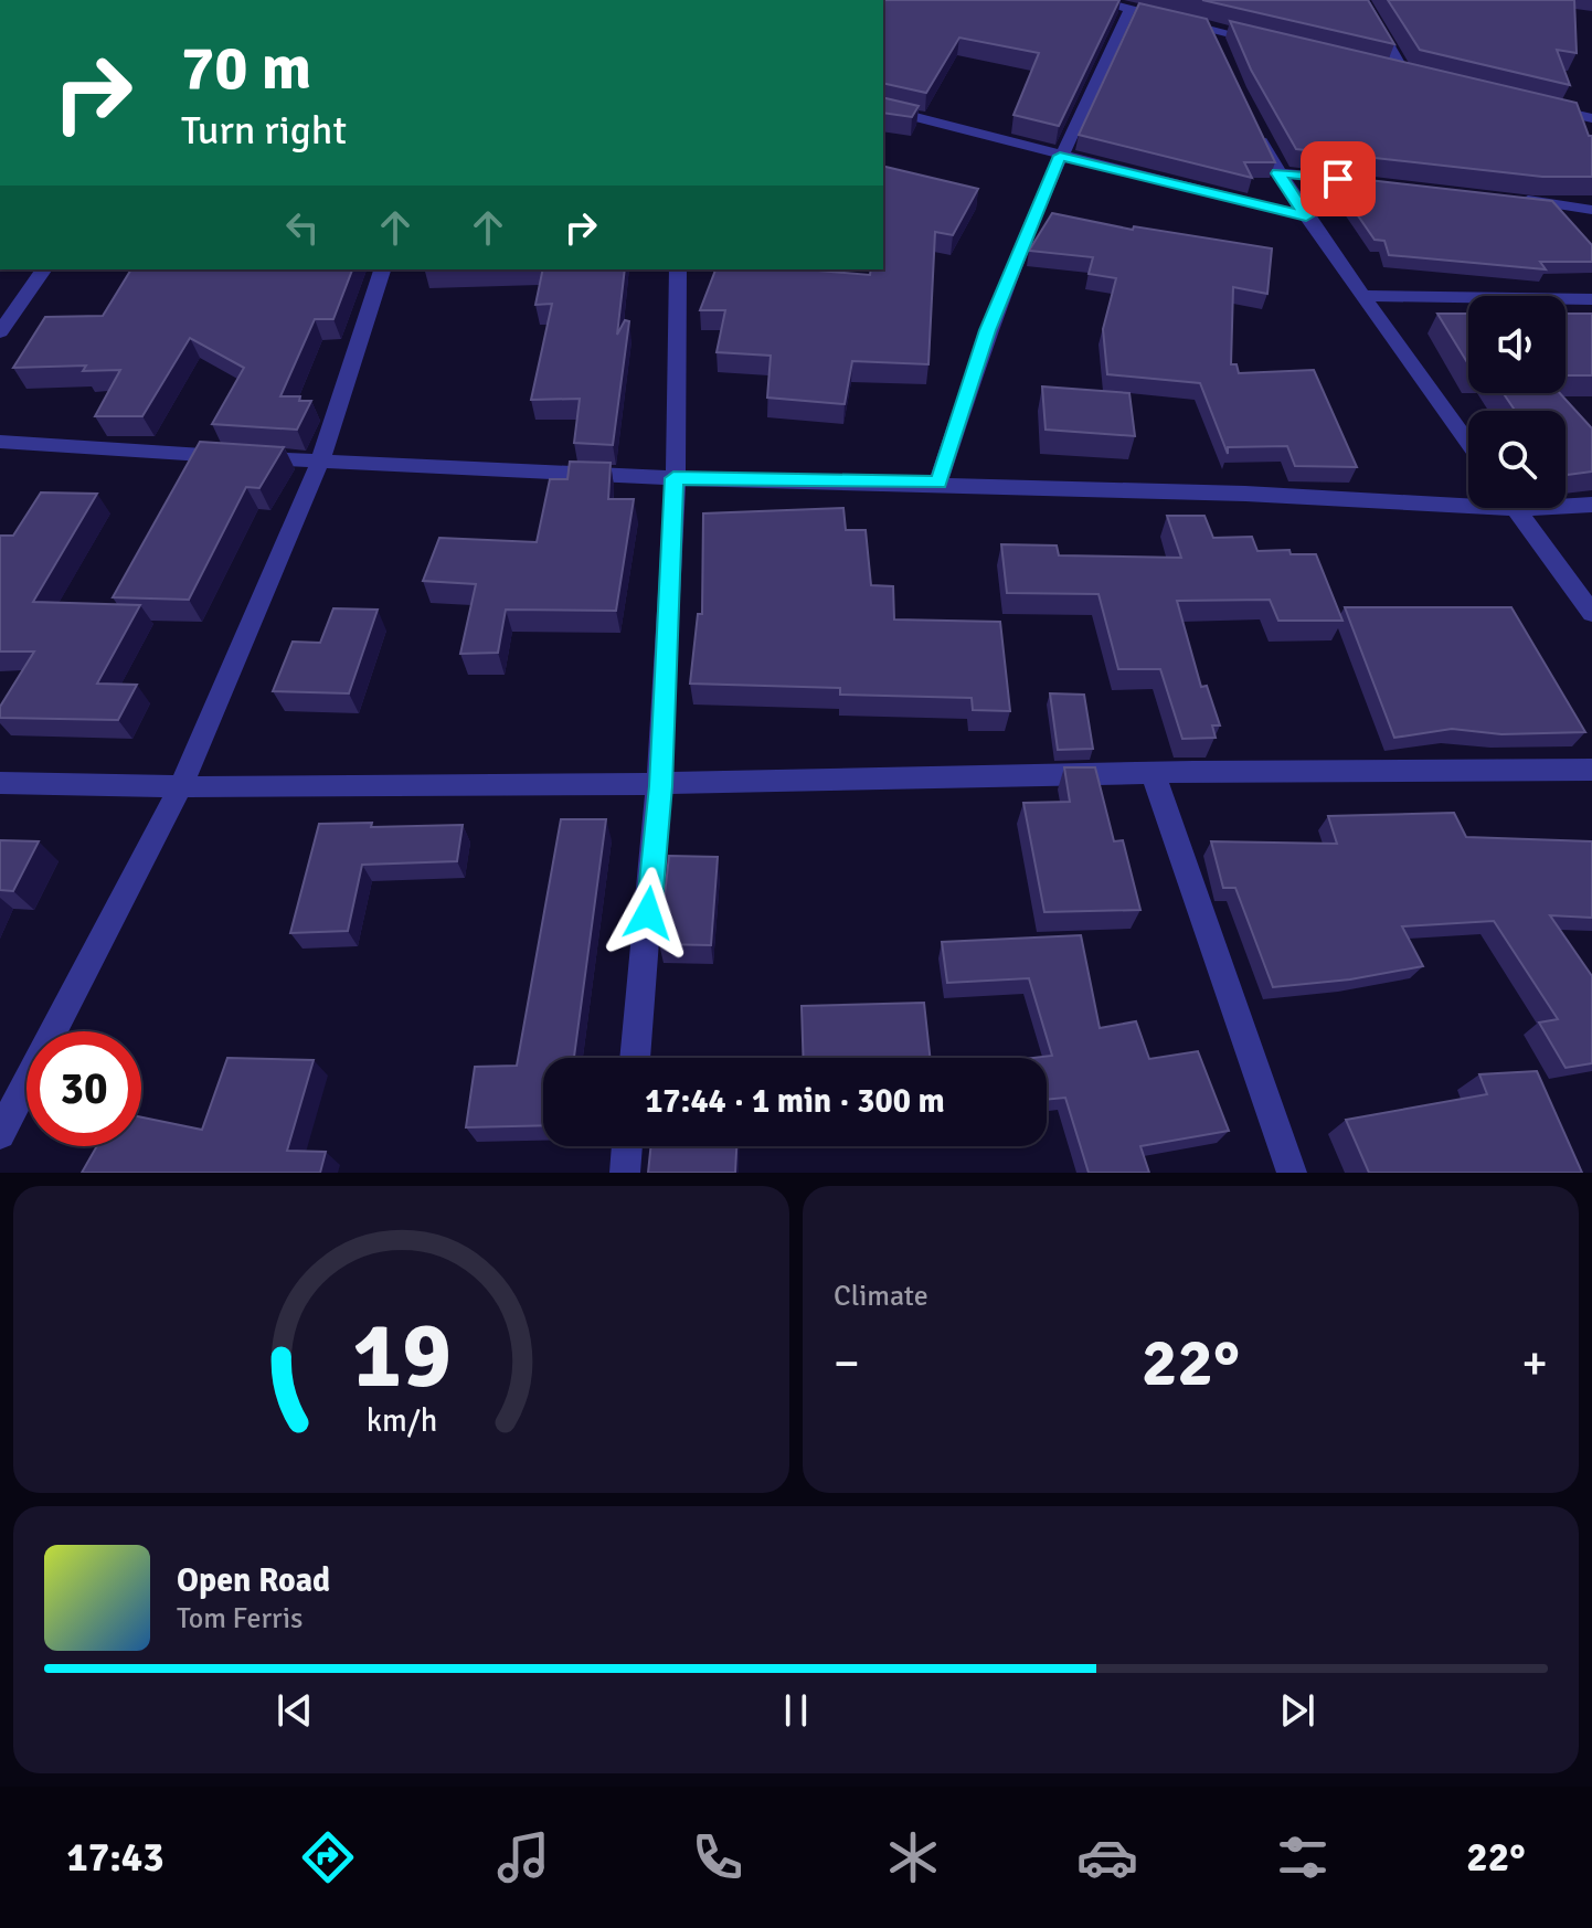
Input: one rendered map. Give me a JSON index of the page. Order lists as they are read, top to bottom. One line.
{"page":{"turn":["70 m","Turn right"],"limit":"30","trip":"17:44 · 1 min · 300 m","tile":"Climate","heat":["−","22°","+"],"song":["Open Road","Tom Ferris"],"tabs":["17:43","22°"],"gauge":["19","km/h"]}}
